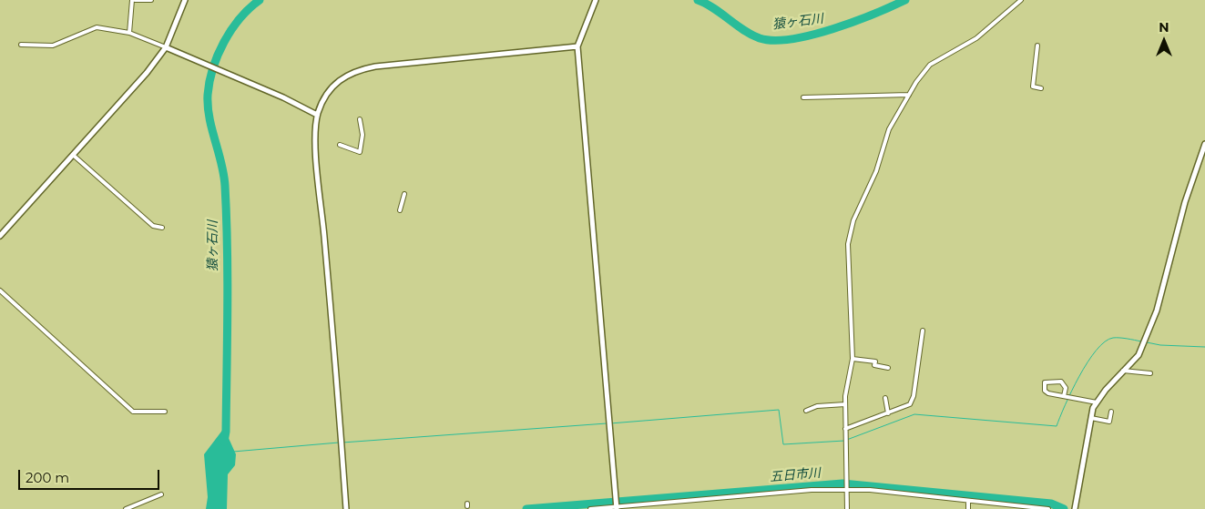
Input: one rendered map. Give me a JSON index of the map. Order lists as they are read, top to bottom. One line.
{"water":["猿ヶ石川","五日市川"],"scale_bar":"200 m","north":"top"}
